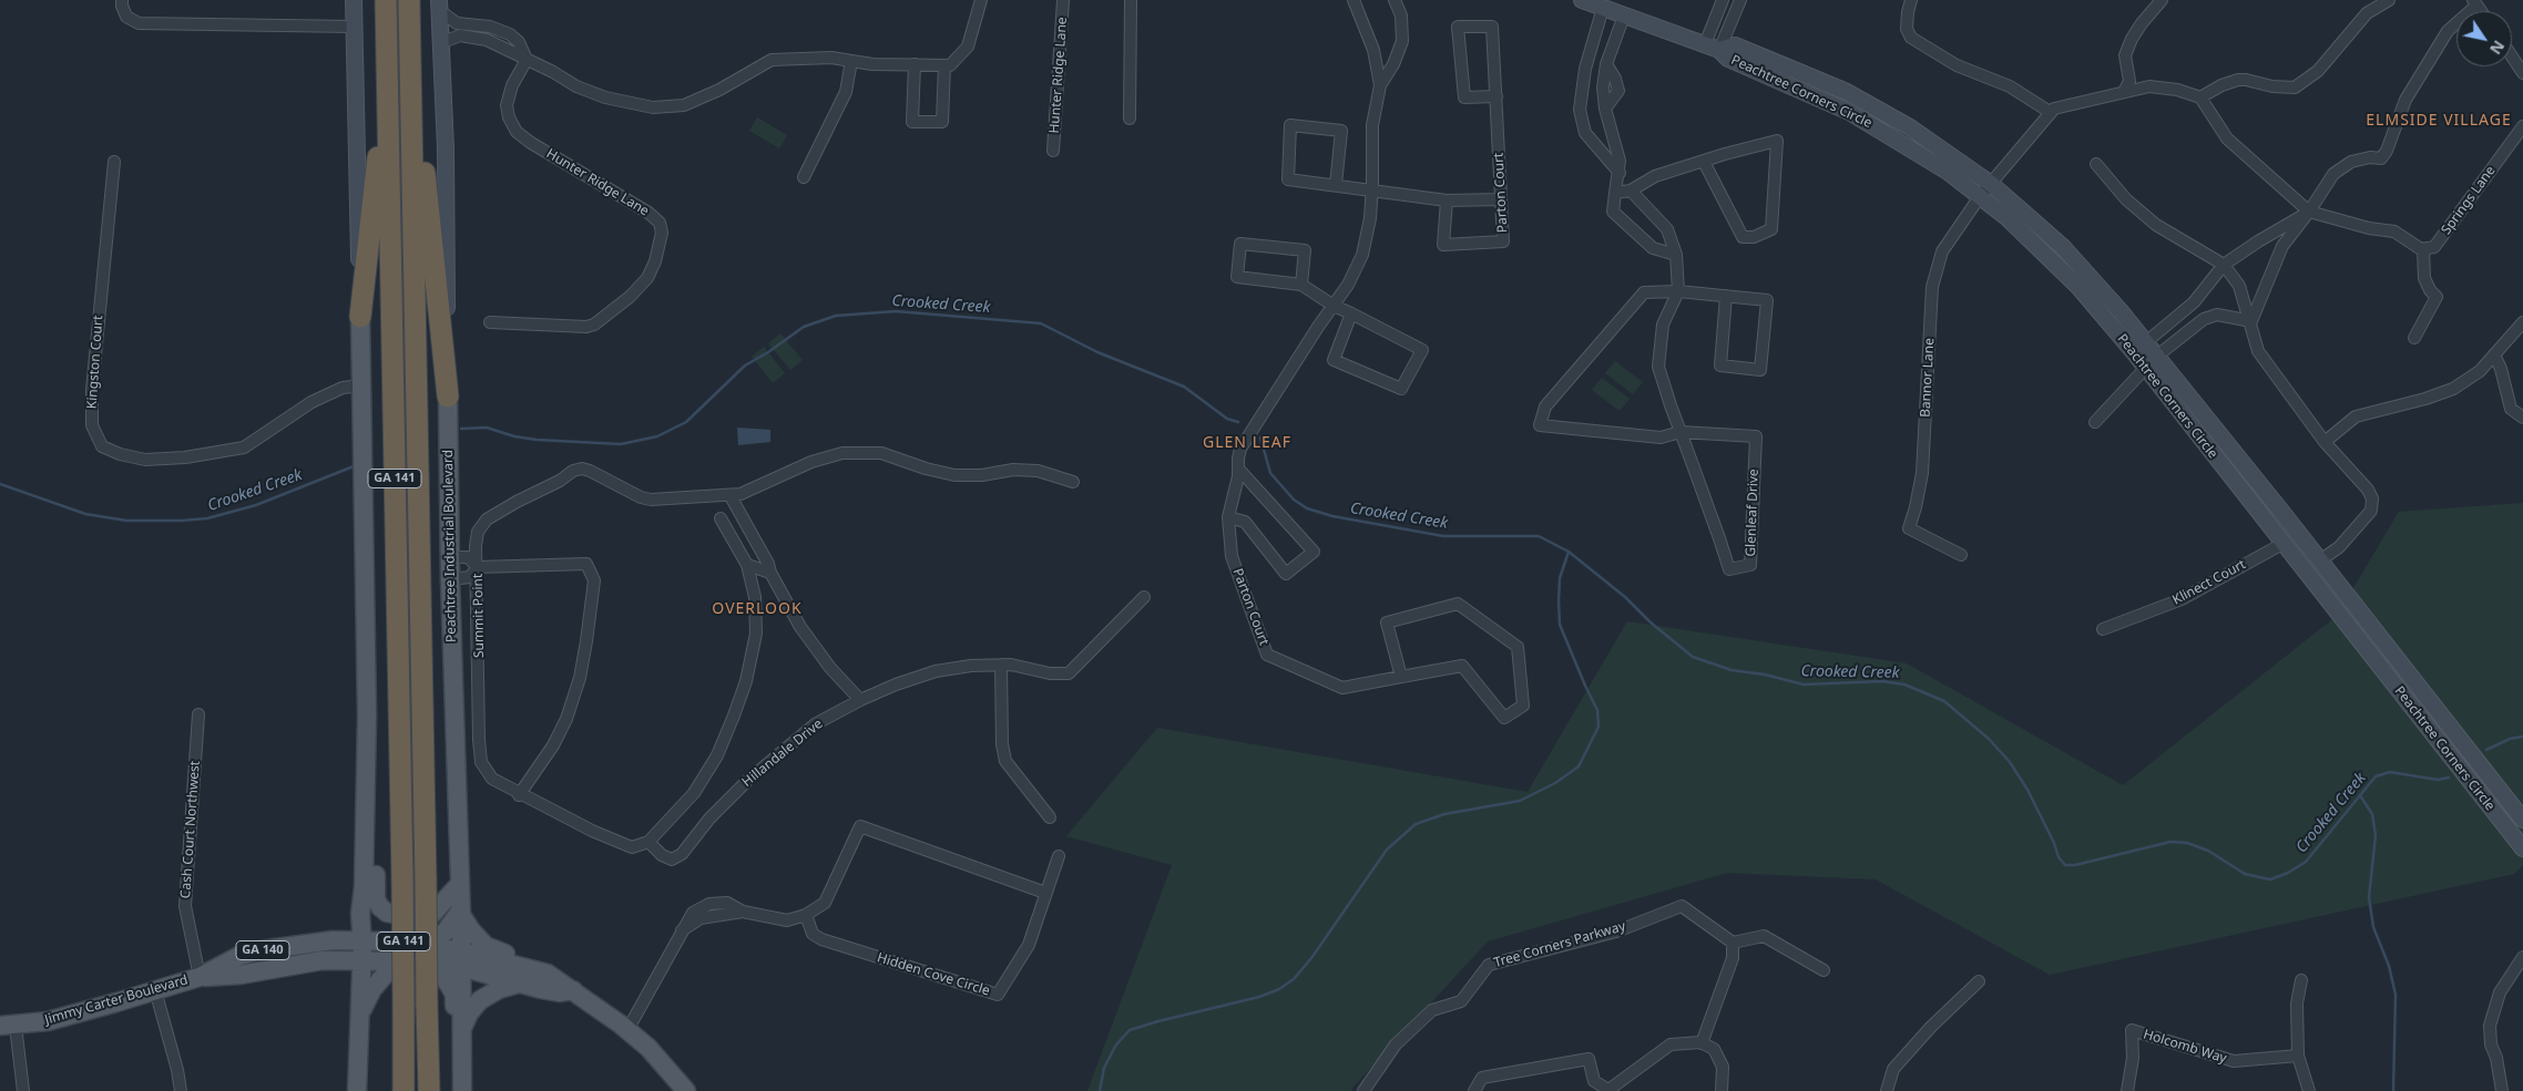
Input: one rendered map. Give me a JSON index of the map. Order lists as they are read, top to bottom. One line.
{"streets":{"highway":["GA 141"],"main road":["Peachtree Industrial Boulevard","GA 140","Jimmy Carter Boulevard"],"street":["Hunter Ridge Lane","Peachtree Corners Circle","Parton Court","Springs Lane","Kingston Court","Bannor Lane","Glenleaf Drive","Klinect Court","Summit Point","Hillandale Drive","Cash Court Northwest","Tree Corners Parkway","Hidden Cove Circle","Holcomb Way"]},"crossings":[["Peachtree Corners Circle","Bannor Lane"],["Peachtree Corners Circle","Klinect Court"],["Peachtree Industrial Boulevard","Jimmy Carter Boulevard"],["Summit Point","Hillandale Drive"],["Cash Court Northwest","Jimmy Carter Boulevard"]],"districts":["ELMSIDE VILLAGE","GLEN LEAF","OVERLOOK"],"water":["Crooked Creek"],"north":"bottom right"}
